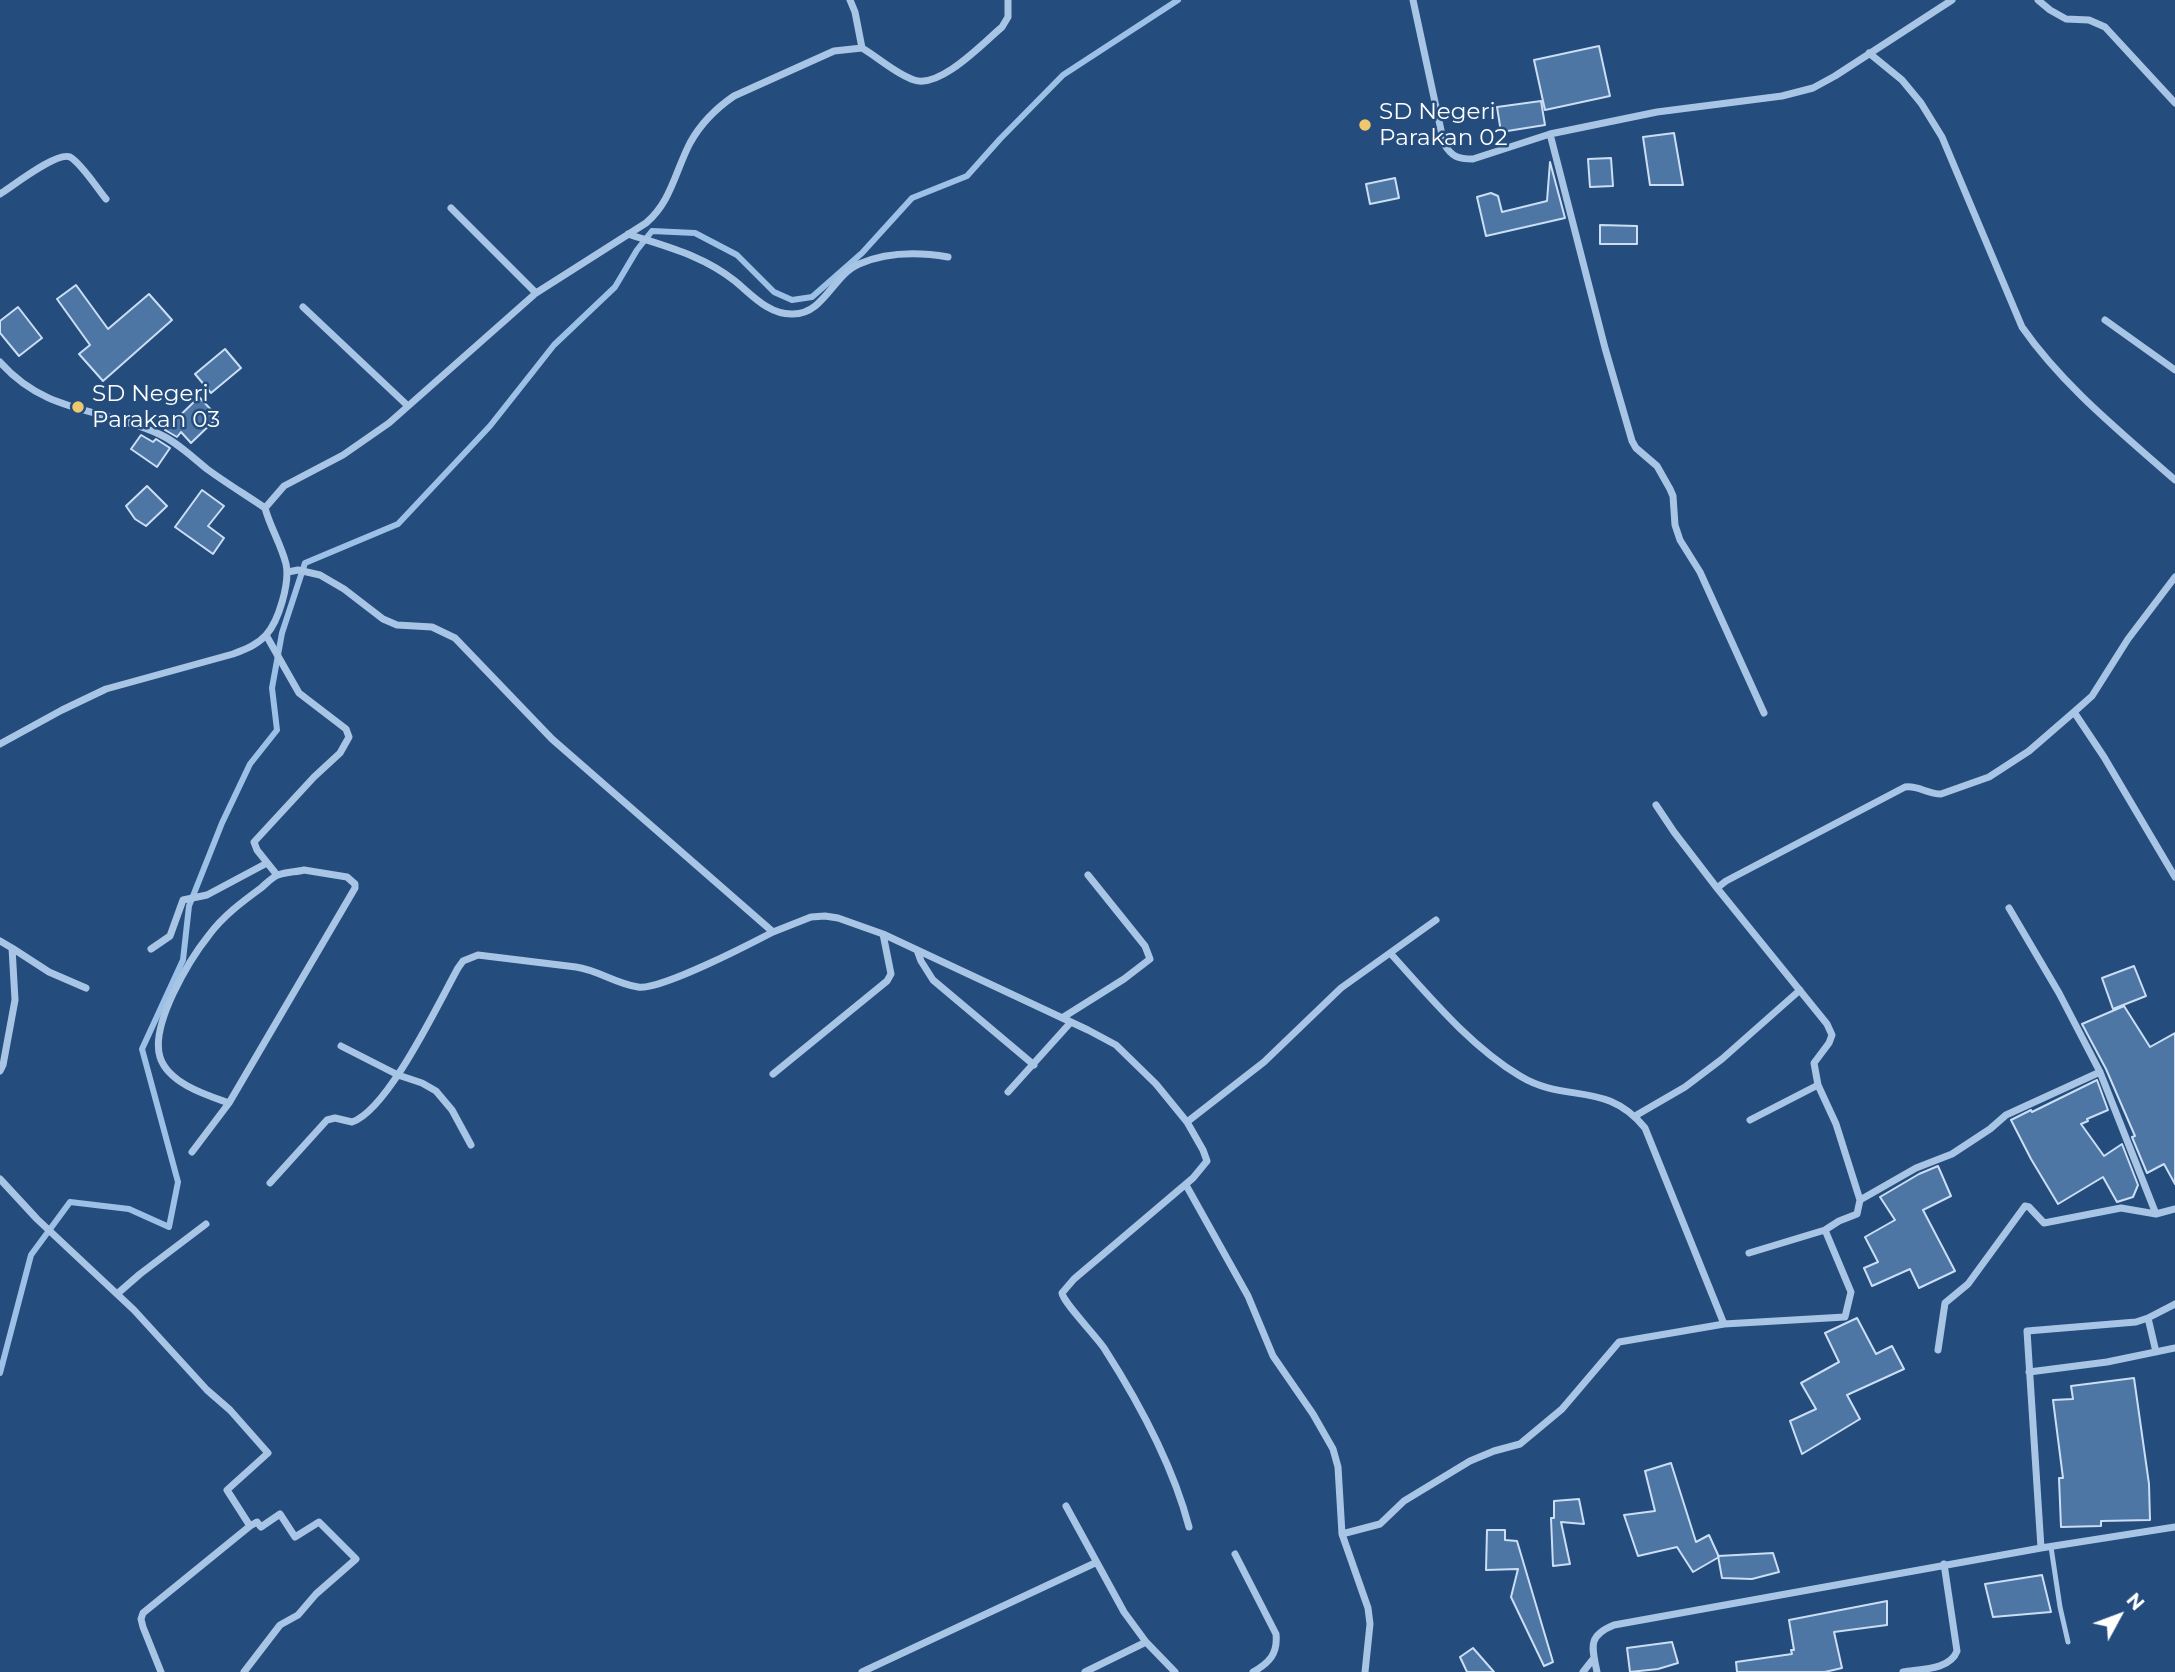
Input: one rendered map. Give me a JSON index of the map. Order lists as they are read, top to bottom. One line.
{"places":["SD Negeri Parakan 02","SD Negeri Parakan 03"],"north":"top right"}
